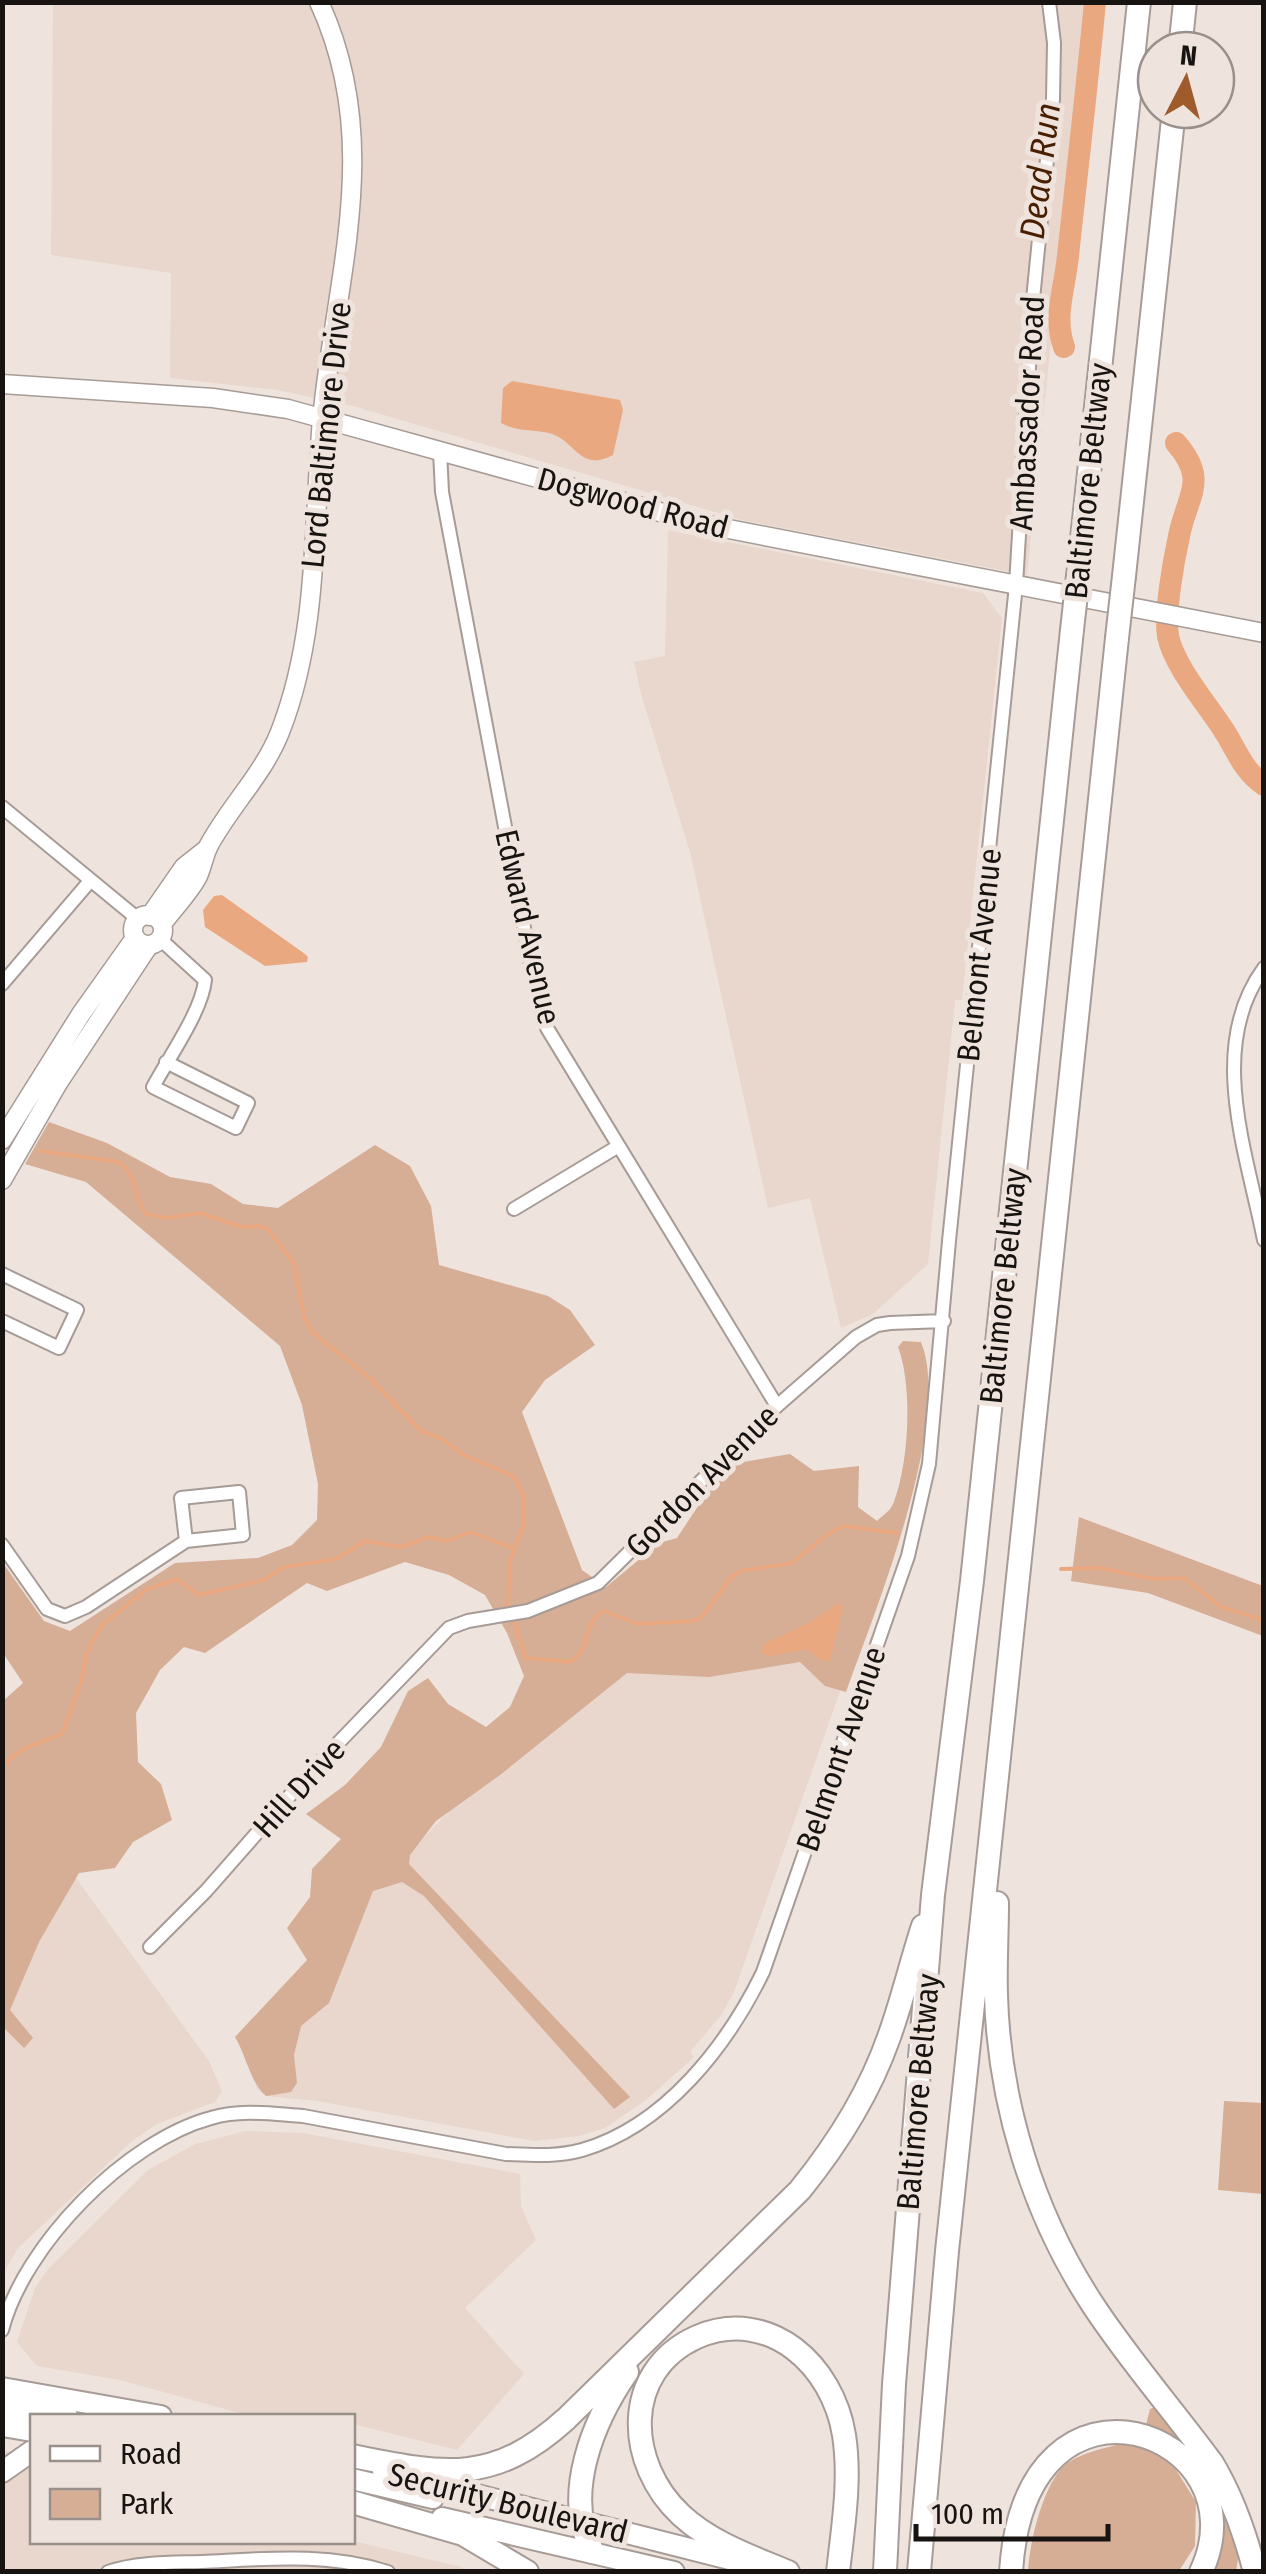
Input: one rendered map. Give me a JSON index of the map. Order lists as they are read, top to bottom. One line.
{"streets":{"highway":["Baltimore Beltway"],"main road":["Lord Baltimore Drive","Dogwood Road","Security Boulevard"],"street":["Ambassador Road","Edward Avenue","Belmont Avenue","Gordon Avenue","Hill Drive"]},"crossings":[["Ambassador Road","Dogwood Road"],["Ambassador Road","Belmont Avenue"],["Lord Baltimore Drive","Dogwood Road"],["Dogwood Road","Edward Avenue"],["Dogwood Road","Belmont Avenue"],["Edward Avenue","Gordon Avenue"],["Belmont Avenue","Gordon Avenue"],["Gordon Avenue","Hill Drive"]],"water":["Dead Run"],"legend":["Road","Park"],"scale_bar":"100 m","north":"top"}
